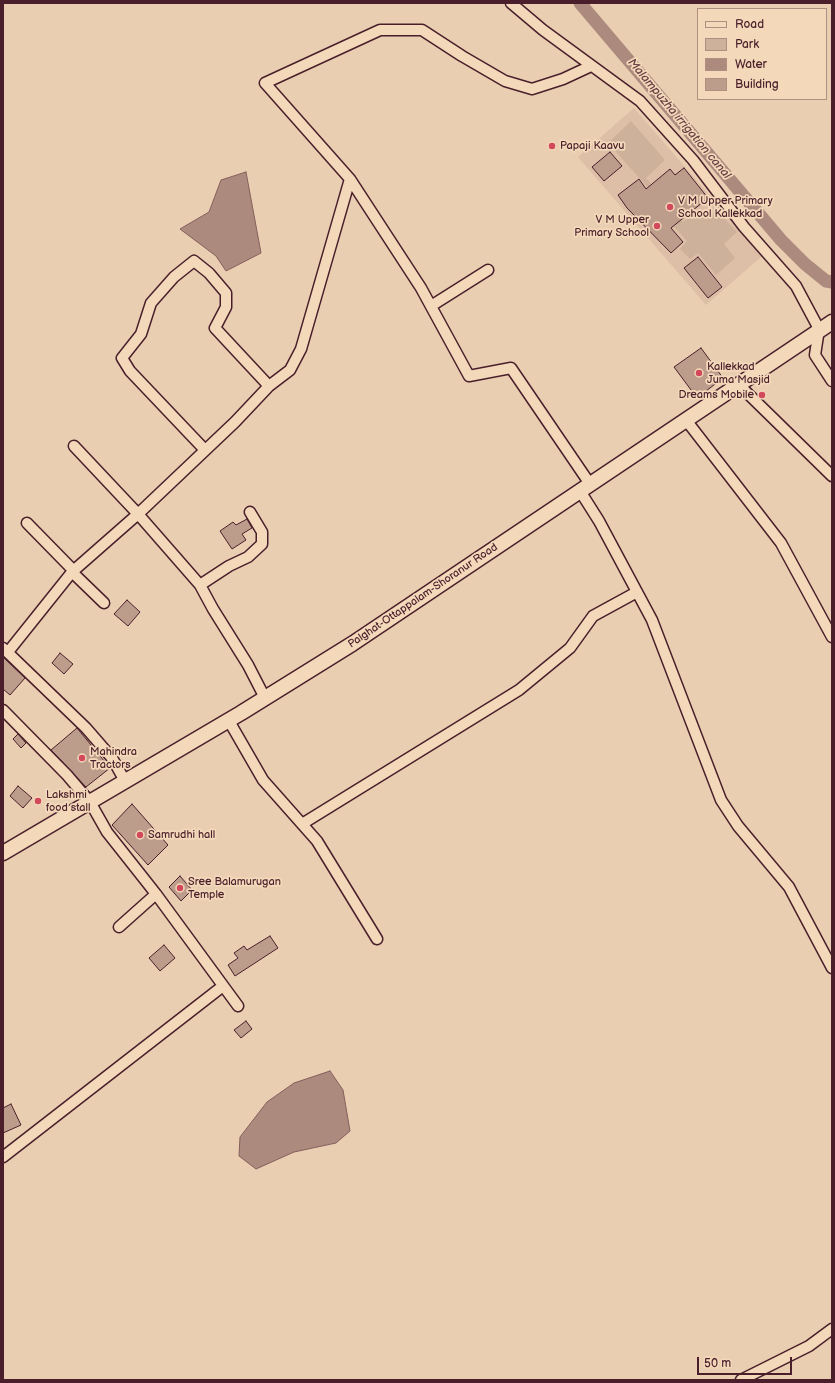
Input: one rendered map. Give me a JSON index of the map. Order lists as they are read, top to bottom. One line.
{"streets":{"main road":["Palghat-Ottappalam-Shoranur Road"]},"water":["Malampuzha irrigation canal"],"places":["Papaji Kaavu","V M Upper Primary School Kallekkad","V M Upper Primary School","Kallekkad Juma Masjid","Dreams Mobile","Mahindra Tractors","Lakshmi food stall","Samrudhi hall","Sree Balamurugan Temple"],"legend":["Road","Park","Water","Building"],"scale_bar":"50 m"}
